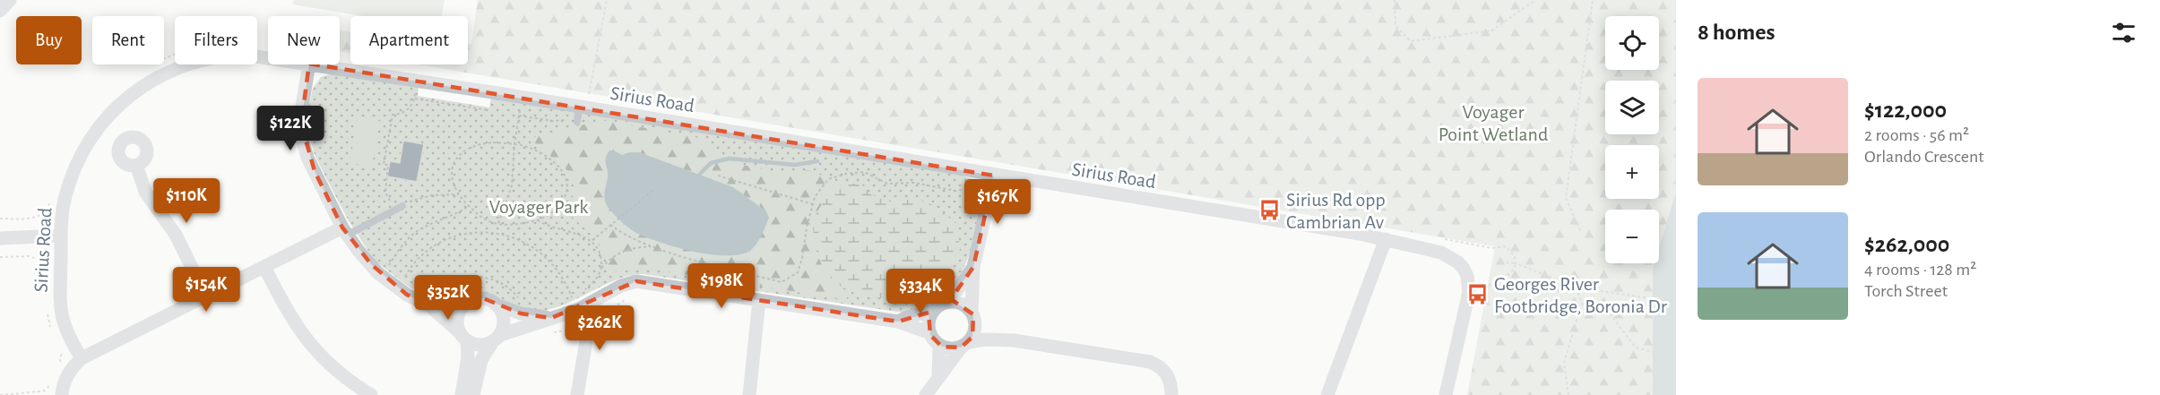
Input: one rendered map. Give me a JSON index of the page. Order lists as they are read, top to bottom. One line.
{"streets":{"street":["Sirius Road"]},"parks":["Voyager Point Wetland","Voyager Park"],"places":{"bus stop":["Sirius Rd opp Cambrian Av","Georges River Footbridge, Boronia Dr"]},"page":{"heading":"8 homes","map_buttons":["+","−"],"chip":["Buy","Rent","Filters","New","Apartment"],"list":[{"name":"$122,000","note":"2 rooms · 56 m² · Orlando Crescent"},{"name":"$262,000","note":"4 rooms · 128 m² · Torch Street"}],"price":["$122K","$110K","$167K","$198K","$154K","$334K","$352K","$262K"]}}
